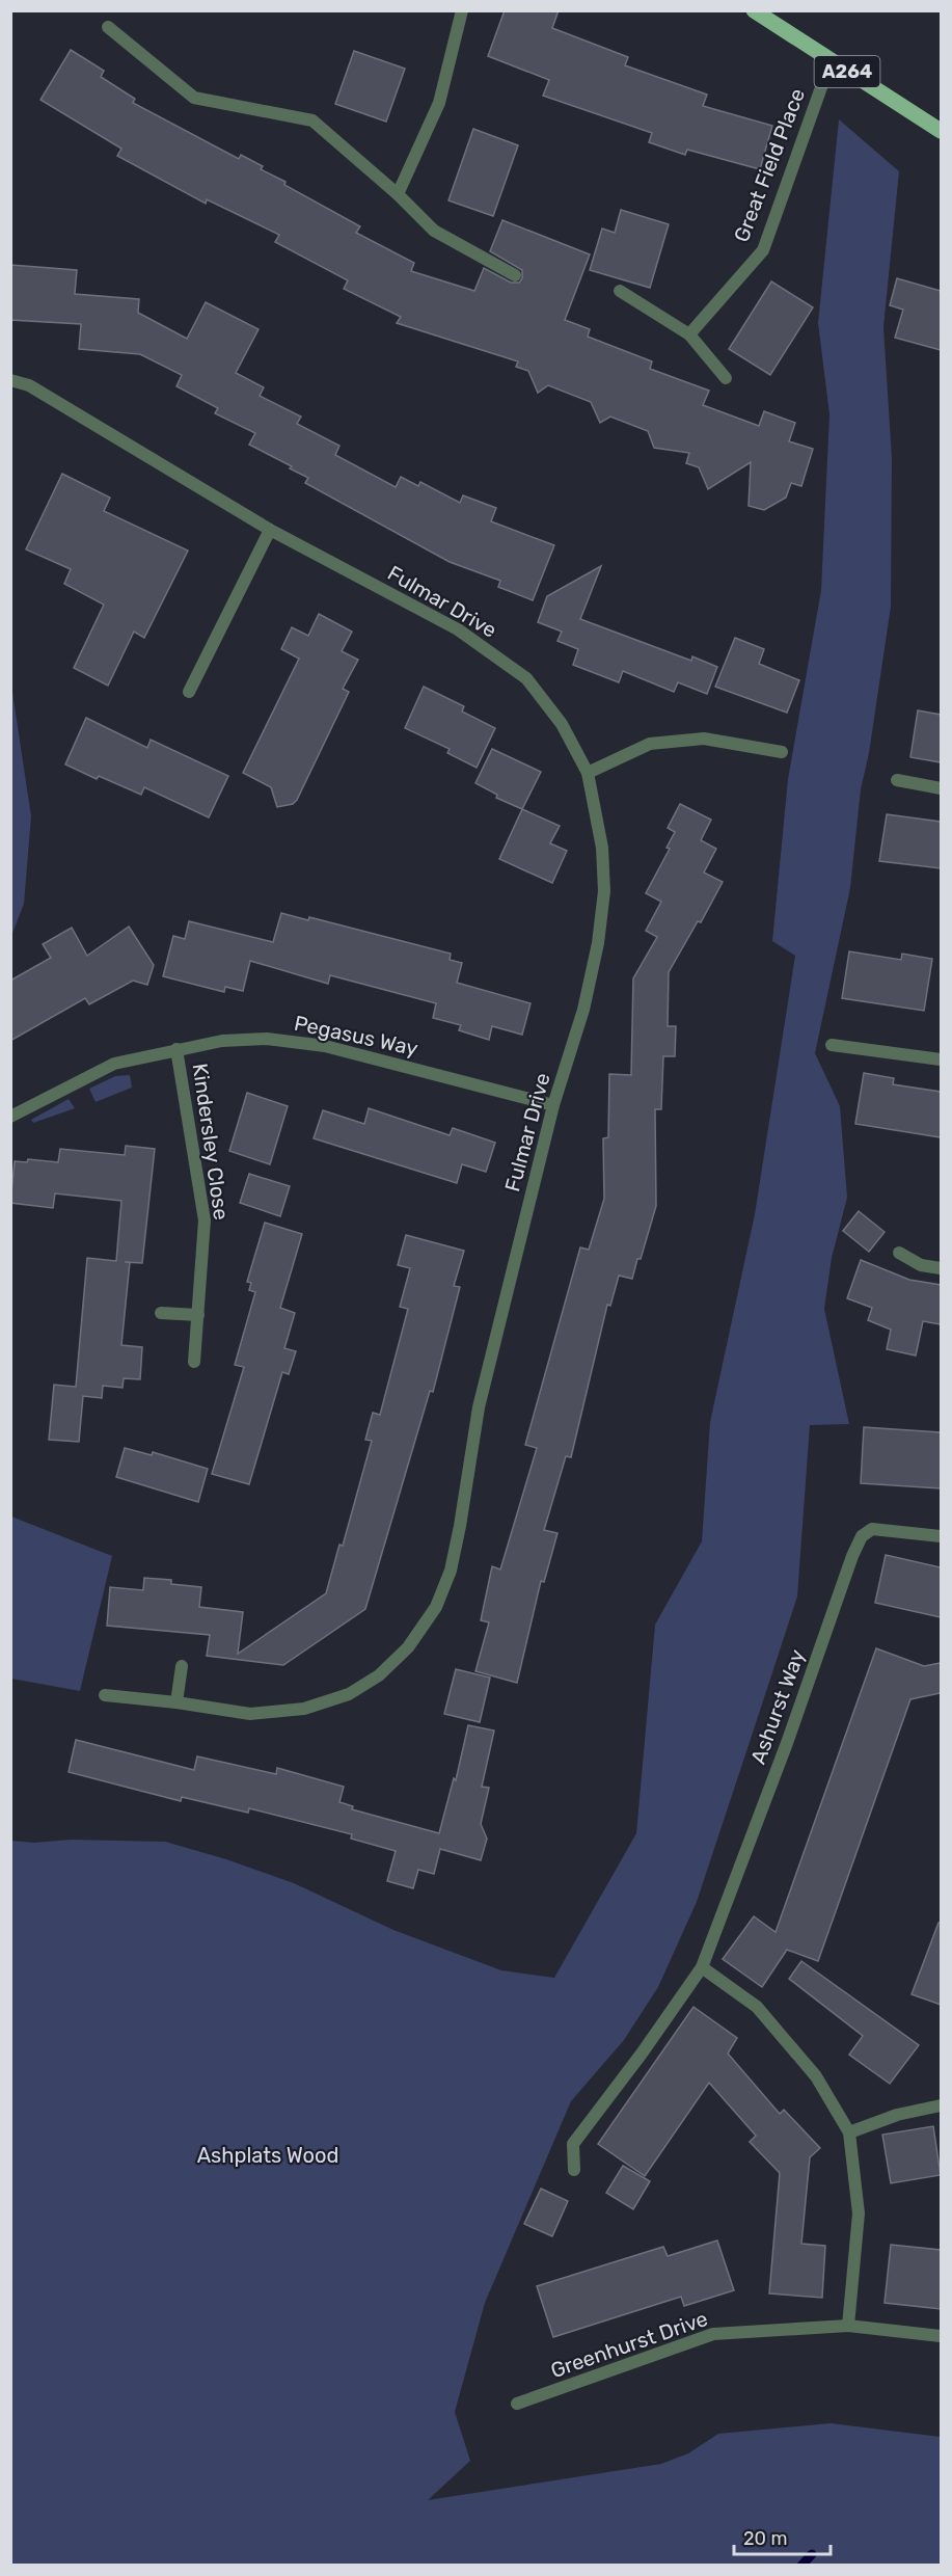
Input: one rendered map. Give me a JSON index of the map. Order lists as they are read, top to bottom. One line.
{"streets":{"main road":["A264"],"street":["Great Field Place","Fulmar Drive","Pegasus Way","Kindersley Close","Ashurst Way","Greenhurst Drive"]},"crossings":[["A264","Great Field Place"],["Fulmar Drive","Pegasus Way"],["Pegasus Way","Kindersley Close"]],"parks":["Ashplats Wood"],"scale_bar":"20 m"}
